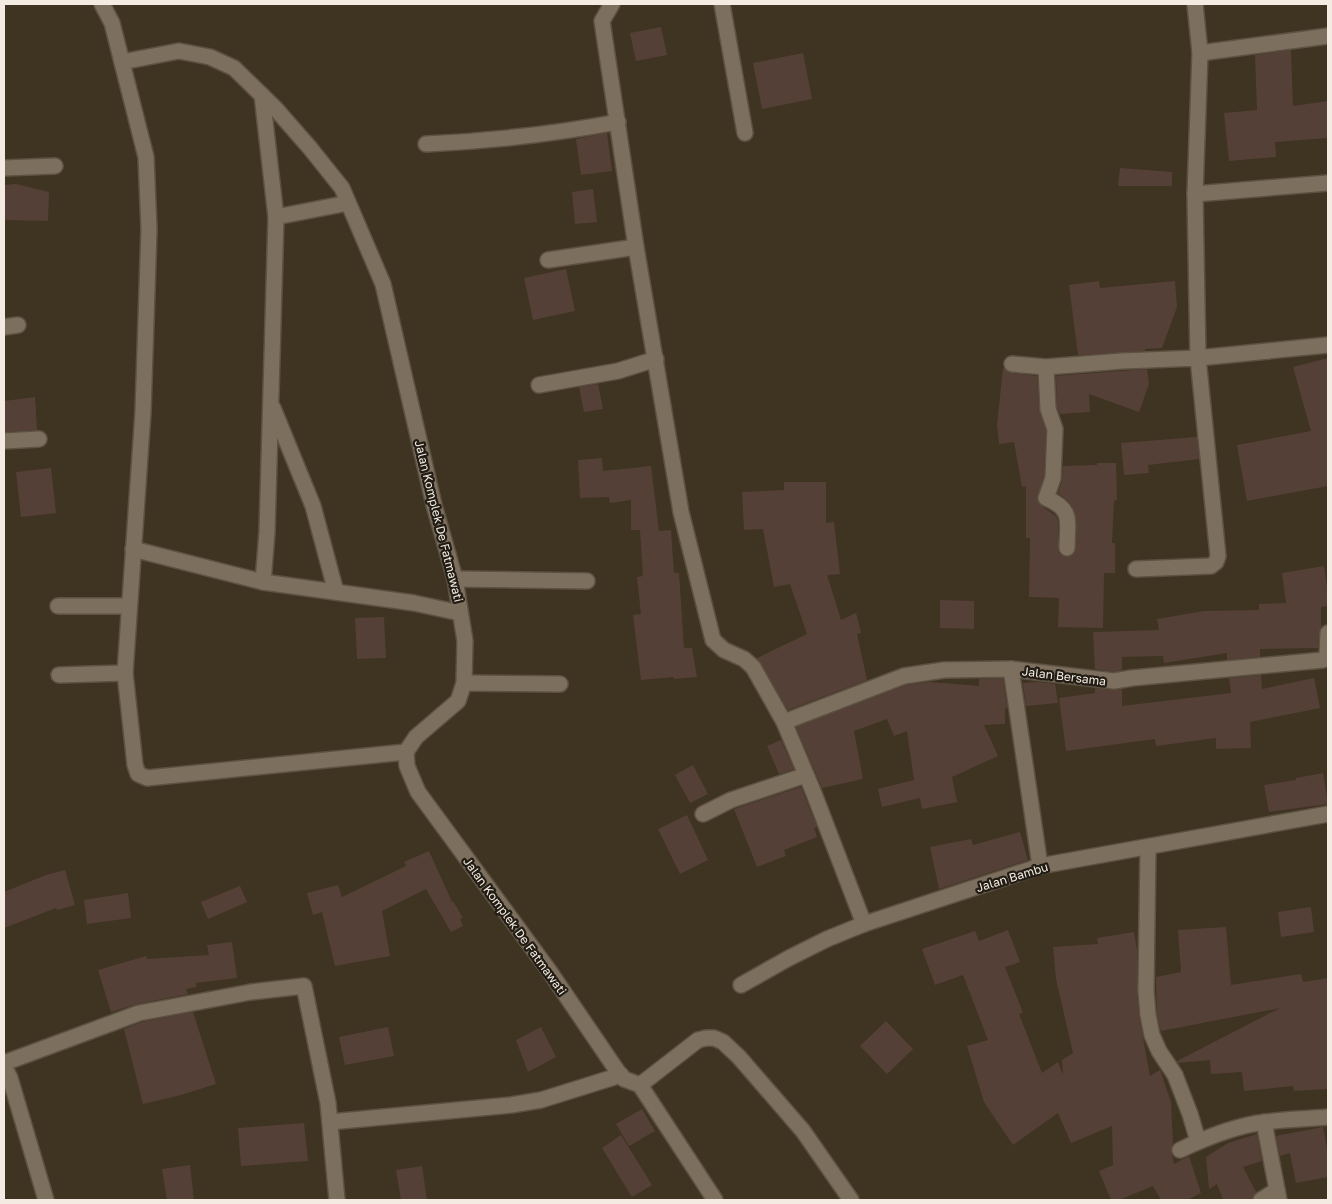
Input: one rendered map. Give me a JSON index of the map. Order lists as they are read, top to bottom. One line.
{"streets":{"street":["Jalan Komplek De Fatmawati","Jalan Bersama","Jalan Bambu"]}}
